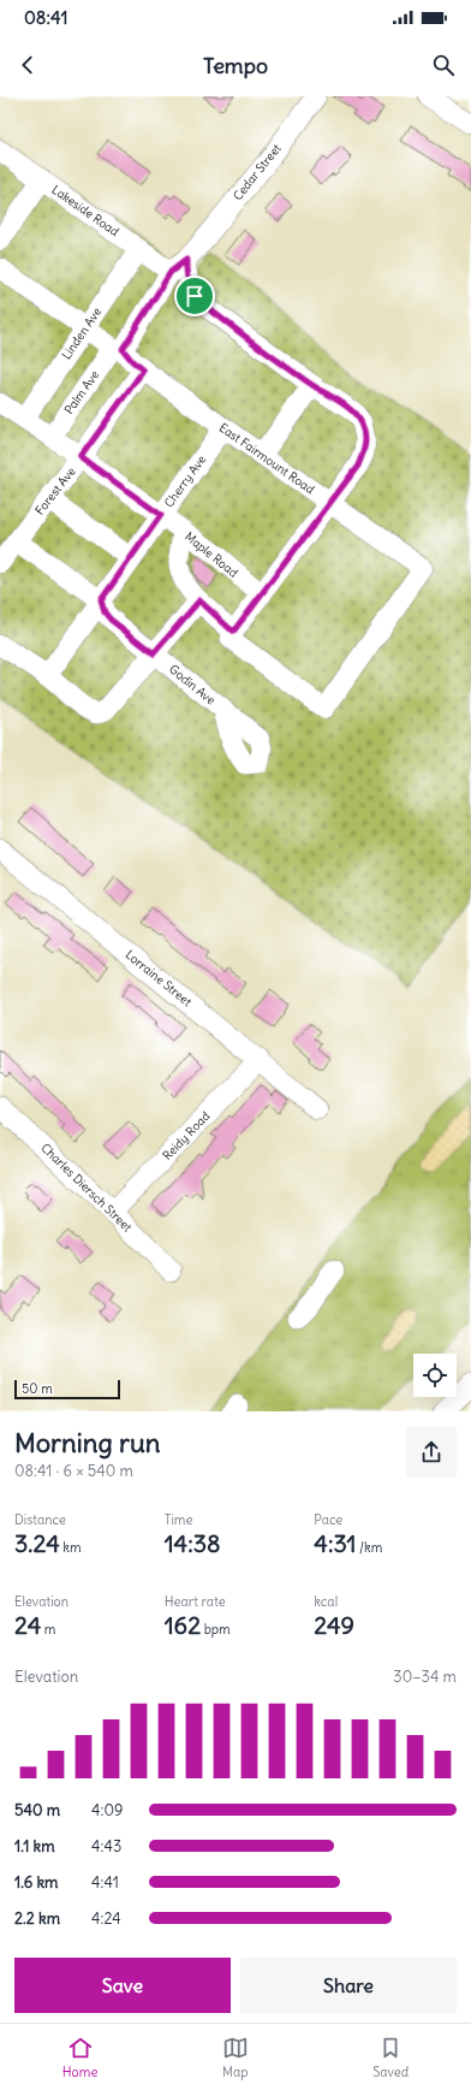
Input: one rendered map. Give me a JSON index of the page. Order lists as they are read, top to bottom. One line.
{"streets":{"street":["Cedar Street","Lakeside Road","Linden Ave","Palm Ave","East Fairmount Road","Cherry Ave","Forest Ave","Maple Road","Godin Ave","Lorraine Street","Reidy Road","Charles Diersch Street"]},"crossings":[["Cedar Street","Lakeside Road"],["Cedar Street","Palm Ave"],["Cedar Street","East Fairmount Road"],["Lakeside Road","Linden Ave"],["Linden Ave","East Fairmount Road"],["Linden Ave","Maple Road"],["Palm Ave","East Fairmount Road"],["Palm Ave","Maple Road"],["East Fairmount Road","Cherry Ave"],["East Fairmount Road","Forest Ave"],["Cherry Ave","Maple Road"],["Cherry Ave","Godin Ave"],["Forest Ave","Maple Road"],["Lorraine Street","Reidy Road"],["Reidy Road","Charles Diersch Street"]],"scale_bar":"50 m","page":{"status":"08:41","header":"Tempo","scale":"50 m","heading":["Morning run","08:41 · 6 × 540 m"],"stats":[["Distance","3.24 km"],["Time","14:38"],["Pace","4:31 /km"],["Elevation","24 m"],["Heart rate","162 bpm"],["kcal","249"]],"chart":["Elevation","30–34 m"],"list":[{"name":"540 m","note":"4:09"},{"name":"1.1 km","note":"4:43"},{"name":"1.6 km","note":"4:41"},{"name":"2.2 km","note":"4:24"}],"buttons":["Save","Share"],"tabs":["Home","Map","Saved"]}}
